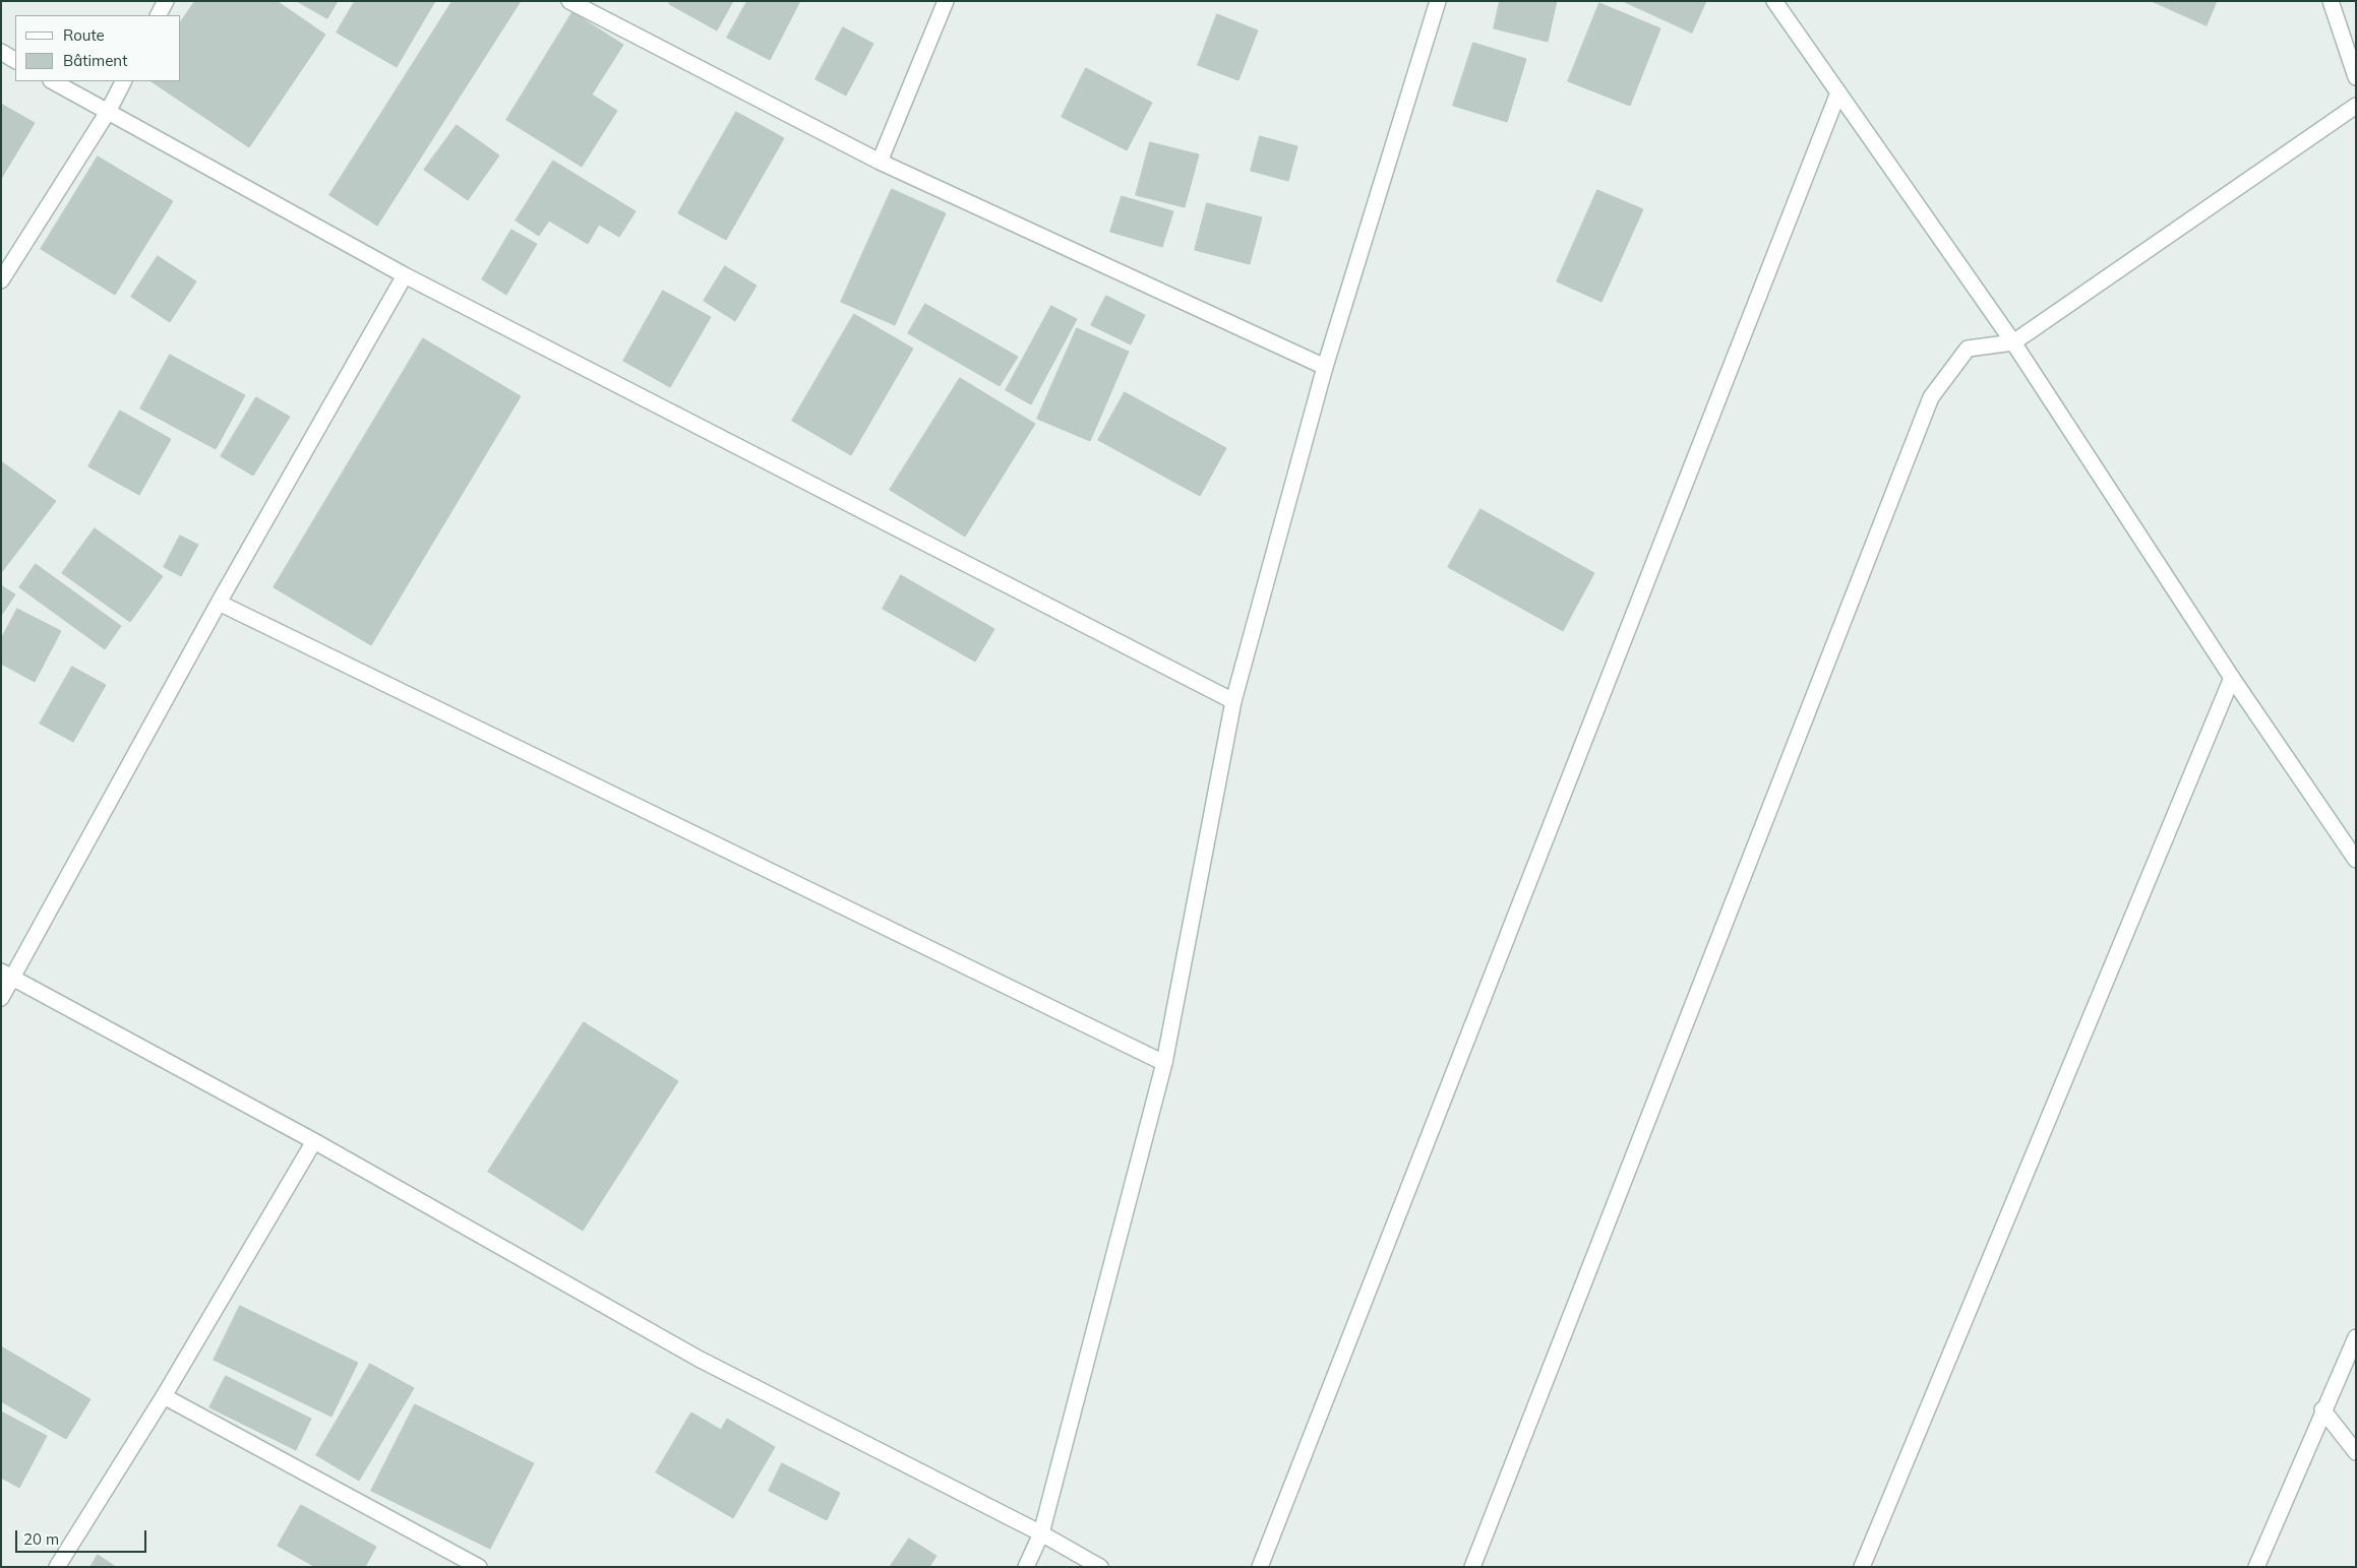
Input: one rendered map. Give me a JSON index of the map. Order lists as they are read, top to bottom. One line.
{"legend":["Route","Bâtiment"],"scale_bar":"20 m"}
